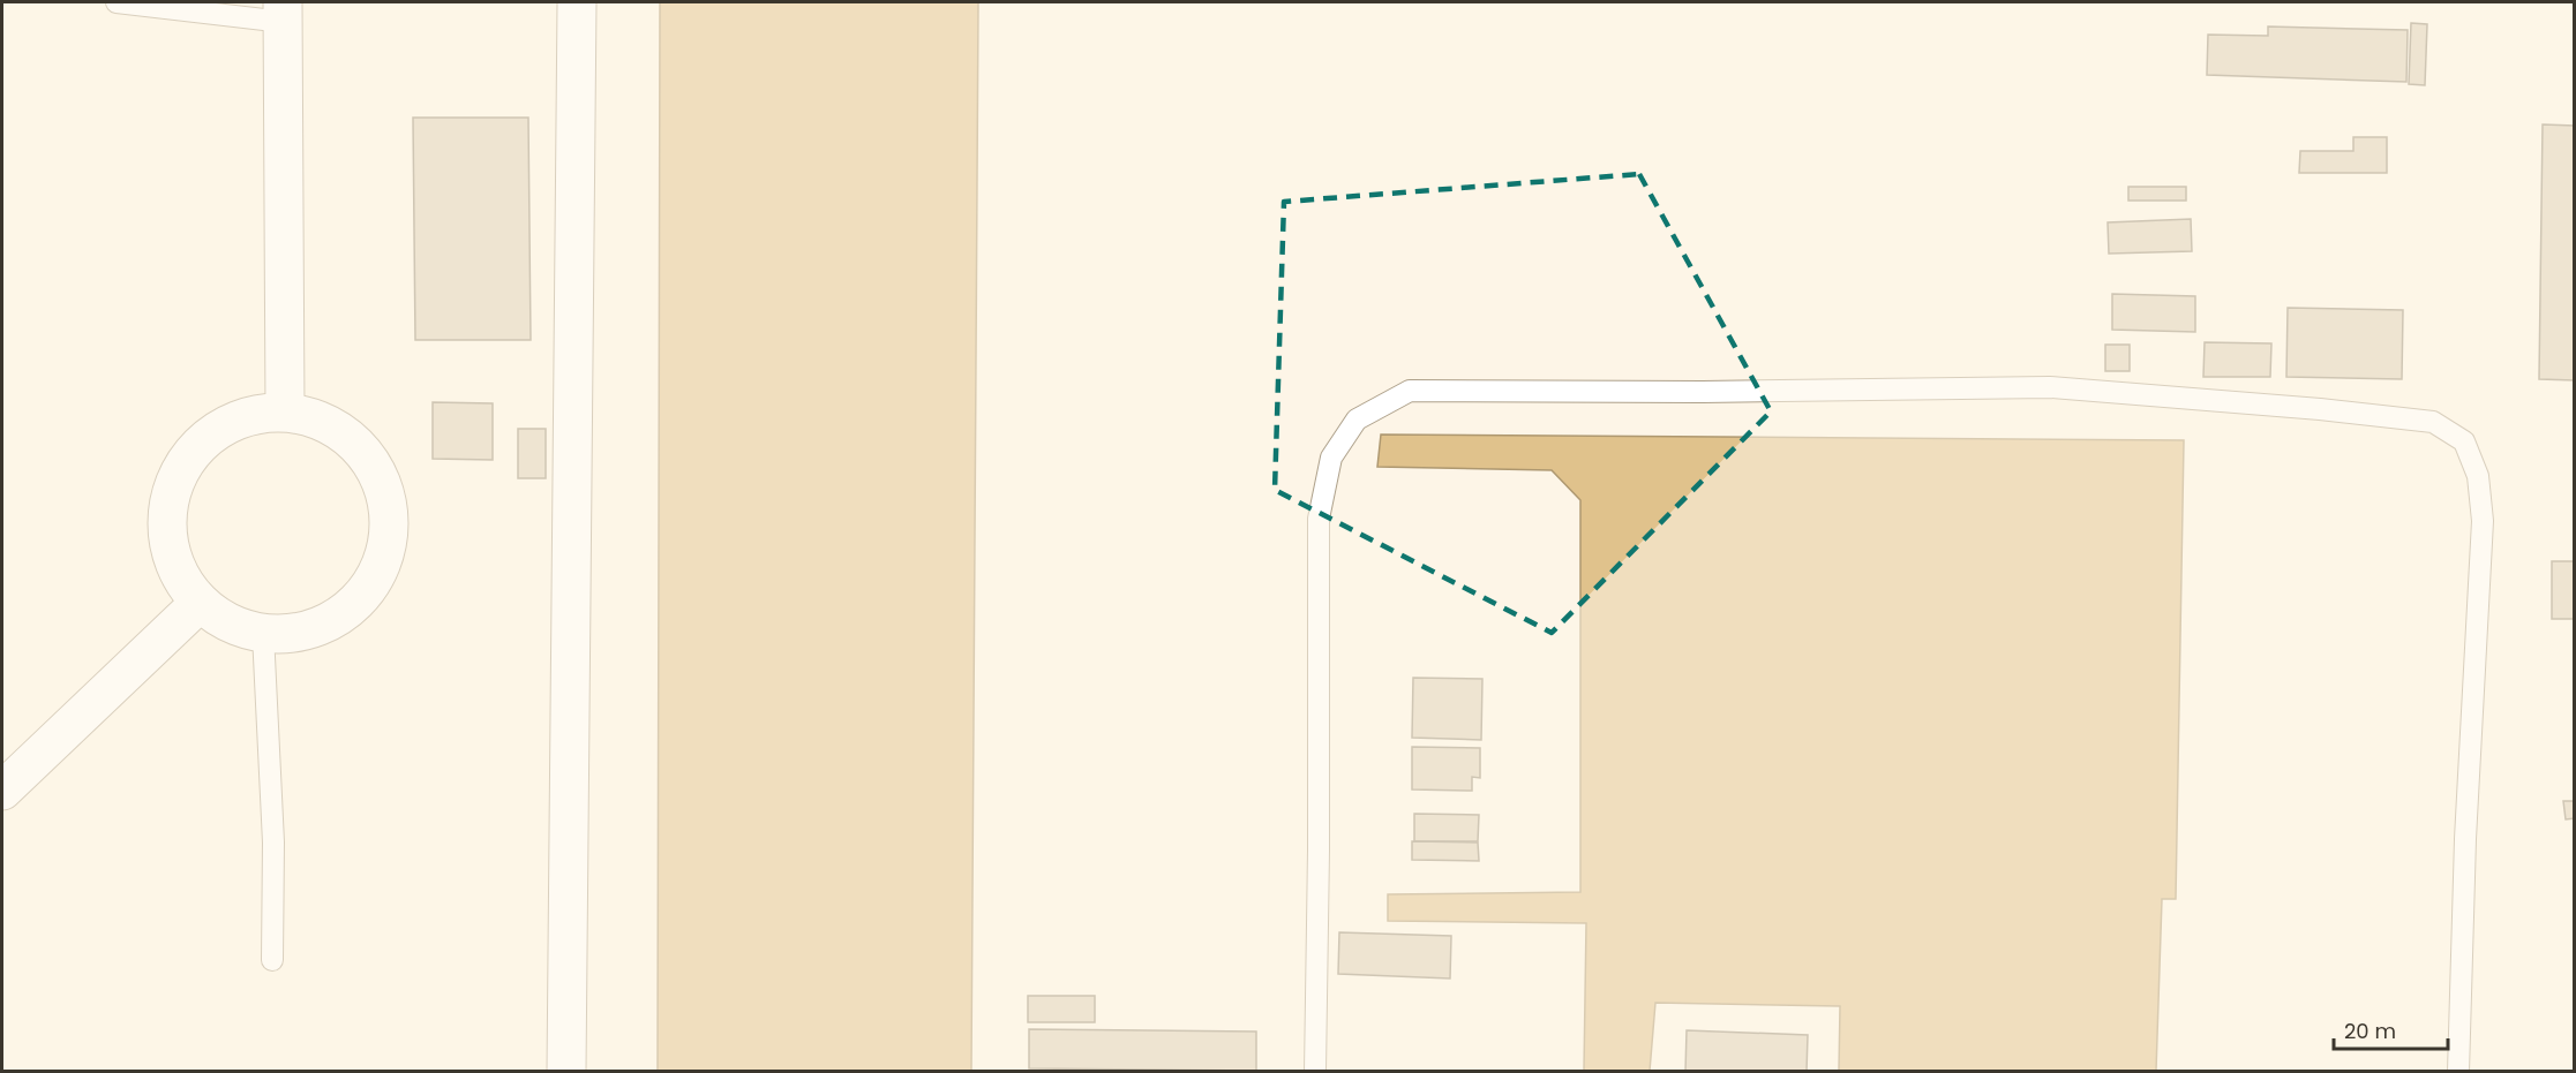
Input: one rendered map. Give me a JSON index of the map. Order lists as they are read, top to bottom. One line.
{"scale_bar":"20 m"}
